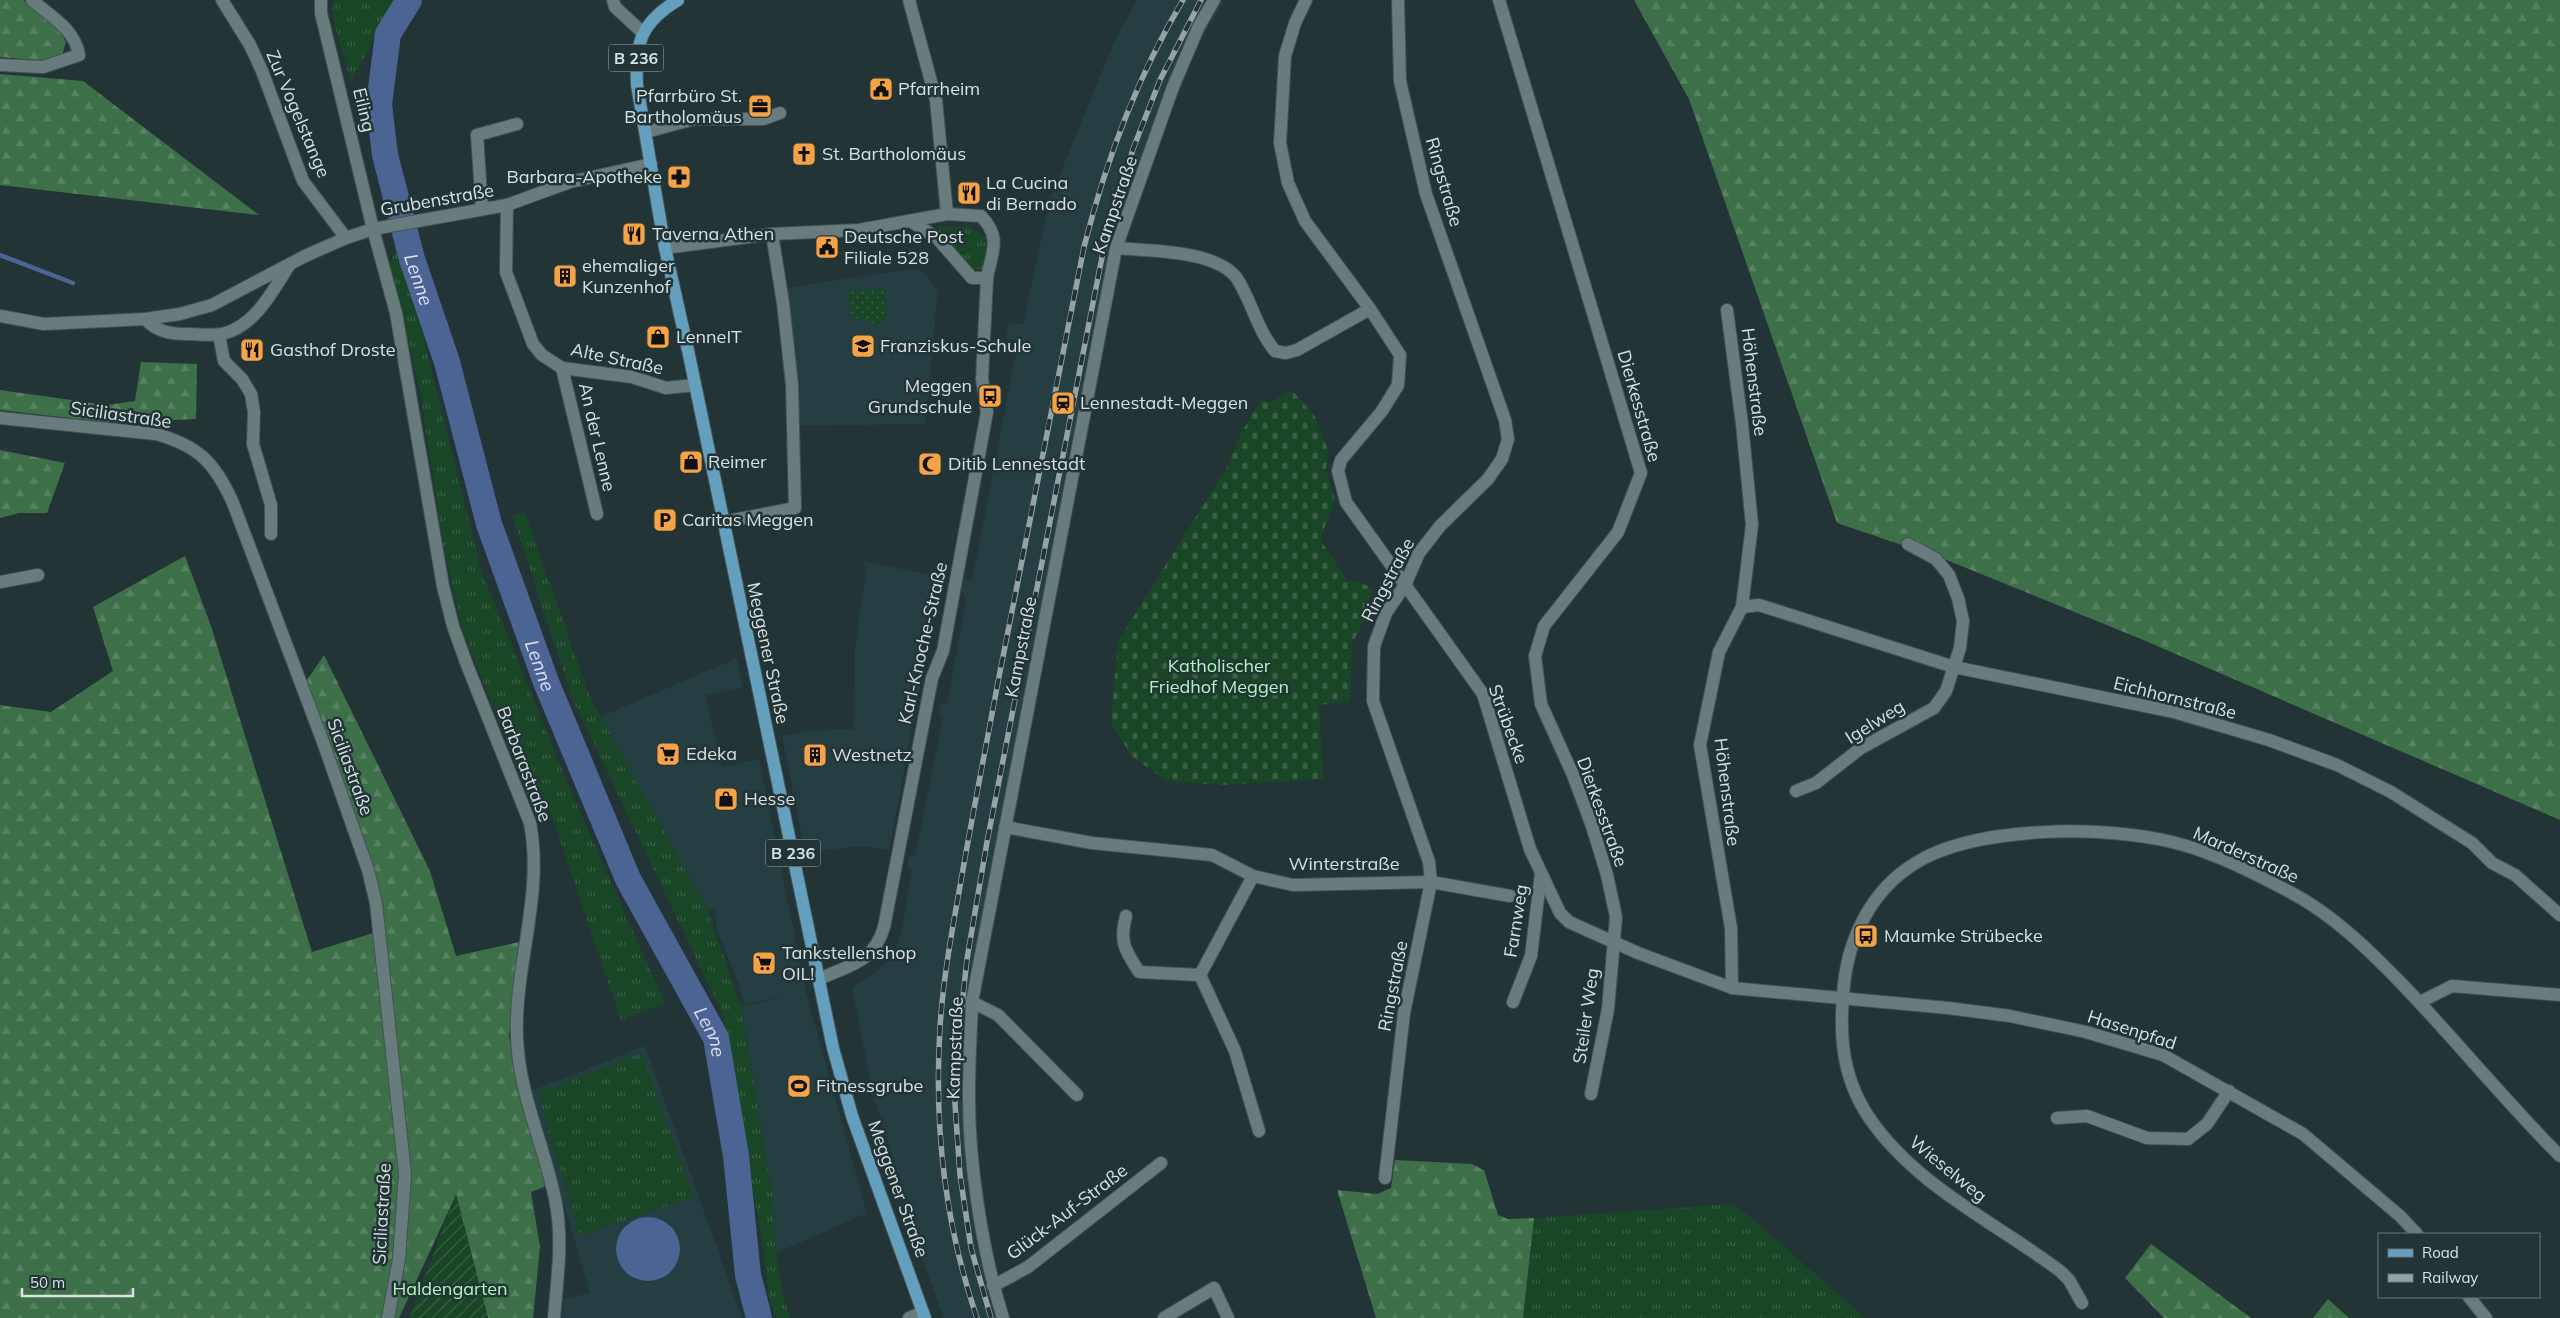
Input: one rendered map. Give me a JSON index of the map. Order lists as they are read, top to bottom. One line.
{"streets":{"main road":["B 236","Meggener Straße"],"street":["Eiling","Zur Vogelstange","Ringstraße","Grubenstraße","Kampstraße","Alte Straße","Höhenstraße","Dierkesstraße","Siciliastraße","An der Lenne","Karl-Knoche-Straße","Eichhornstraße","Igelweg","Strübecke","Barbarastraße","Marderstraße","Winterstraße","Farnweg","Steiler Weg","Hasenpfad","Wieselweg","Glück-Auf-Straße"]},"crossings":[["Eiling","Grubenstraße"],["Eiling","Barbarastraße"],["Zur Vogelstange","Grubenstraße"],["Ringstraße","Strübecke"],["Ringstraße","Winterstraße"],["Grubenstraße","Alte Straße"],["Grubenstraße","Meggener Straße"],["Grubenstraße","Barbarastraße"],["Kampstraße","Winterstraße"],["Kampstraße","Glück-Auf-Straße"],["Alte Straße","An der Lenne"],["Alte Straße","Meggener Straße"],["Höhenstraße","Eichhornstraße"],["Höhenstraße","Strübecke"],["Dierkesstraße","Strübecke"],["Dierkesstraße","Steiler Weg"],["Karl-Knoche-Straße","Meggener Straße"],["Eichhornstraße","Igelweg"],["Strübecke","Marderstraße"],["Strübecke","Farnweg"],["Strübecke","Steiler Weg"],["Strübecke","Hasenpfad"],["Strübecke","Wieselweg"],["Marderstraße","Hasenpfad"],["Marderstraße","Wieselweg"],["Hasenpfad","Wieselweg"]],"water":["Lenne"],"parks":["Katholischer Friedhof Meggen","Haldengarten"],"places":{"public building":["Pfarrheim","Deutsche Post Filiale 528"],"office":["Pfarrbüro St. Bartholomäus"],"church":["St. Bartholomäus"],"pharmacy":["Barbara-Apotheke"],"restaurant":["La Cucina di Bernado","Taverna Athen","Gasthof Droste"],"building":["ehemaliger Kunzenhof","Westnetz"],"shop":["LenneIT","Reimer","Hesse"],"school or university":["Franziskus-Schule"],"bus stop":["Meggen Grundschule","Maumke Strübecke"],"station":["Lennestadt-Meggen"],"mosque":["Ditib Lennestadt"],"parking":["Caritas Meggen"],"supermarket":["Edeka","Tankstellenshop OIL!"],"sports":["Fitnessgrube"]},"legend":["Road","Railway"],"scale_bar":"50 m"}
